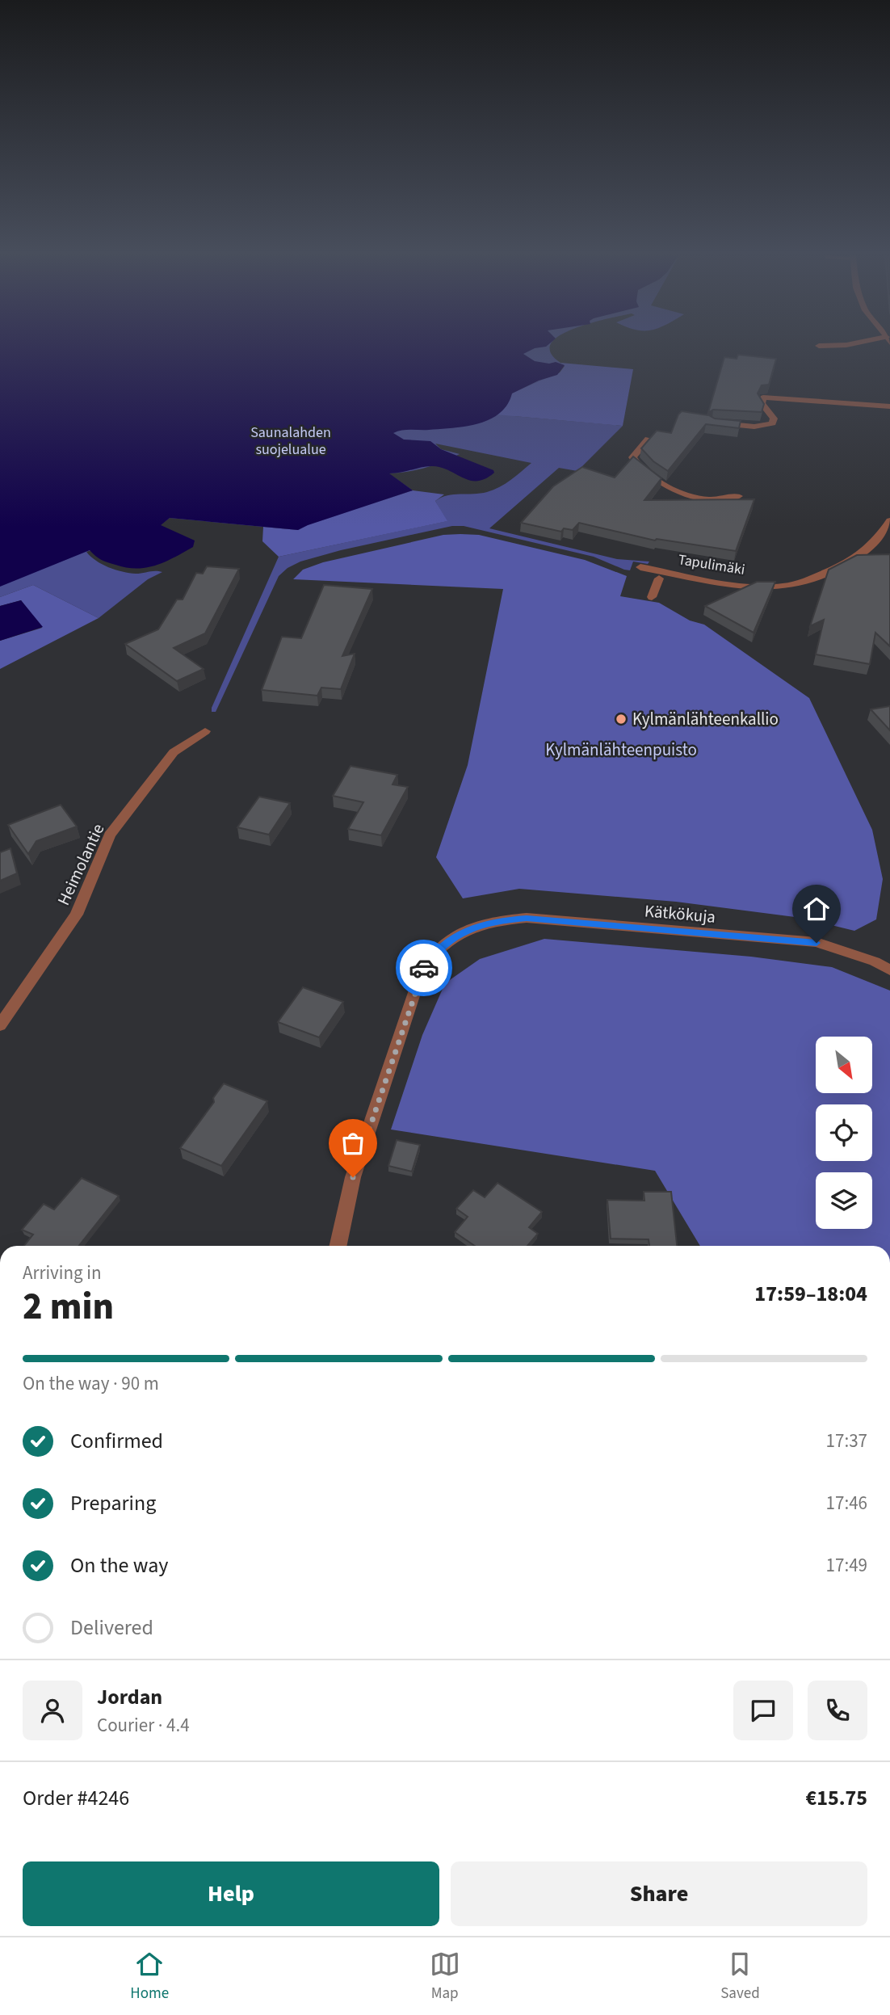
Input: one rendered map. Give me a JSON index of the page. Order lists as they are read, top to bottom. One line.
{"streets":{"street":["Tapulimäki","Heimolantie","Kätkökuja"]},"parks":["Saunalahden suojelualue","Kylmänlähteenpuisto"],"places":["Kylmänlähteenkallio"],"north":"bottom right","page":{"heading":["2 min","Arriving in","17:59–18:04"],"panel":["Jordan","Courier · 4.4","Order #4246","€15.75"],"bar":"On the way · 90 m","list":[["Confirmed","17:37"],["Preparing","17:46"],["On the way","17:49"],"Delivered"],"buttons":["Help","Share"],"tabs":["Home","Map","Saved"]}}
